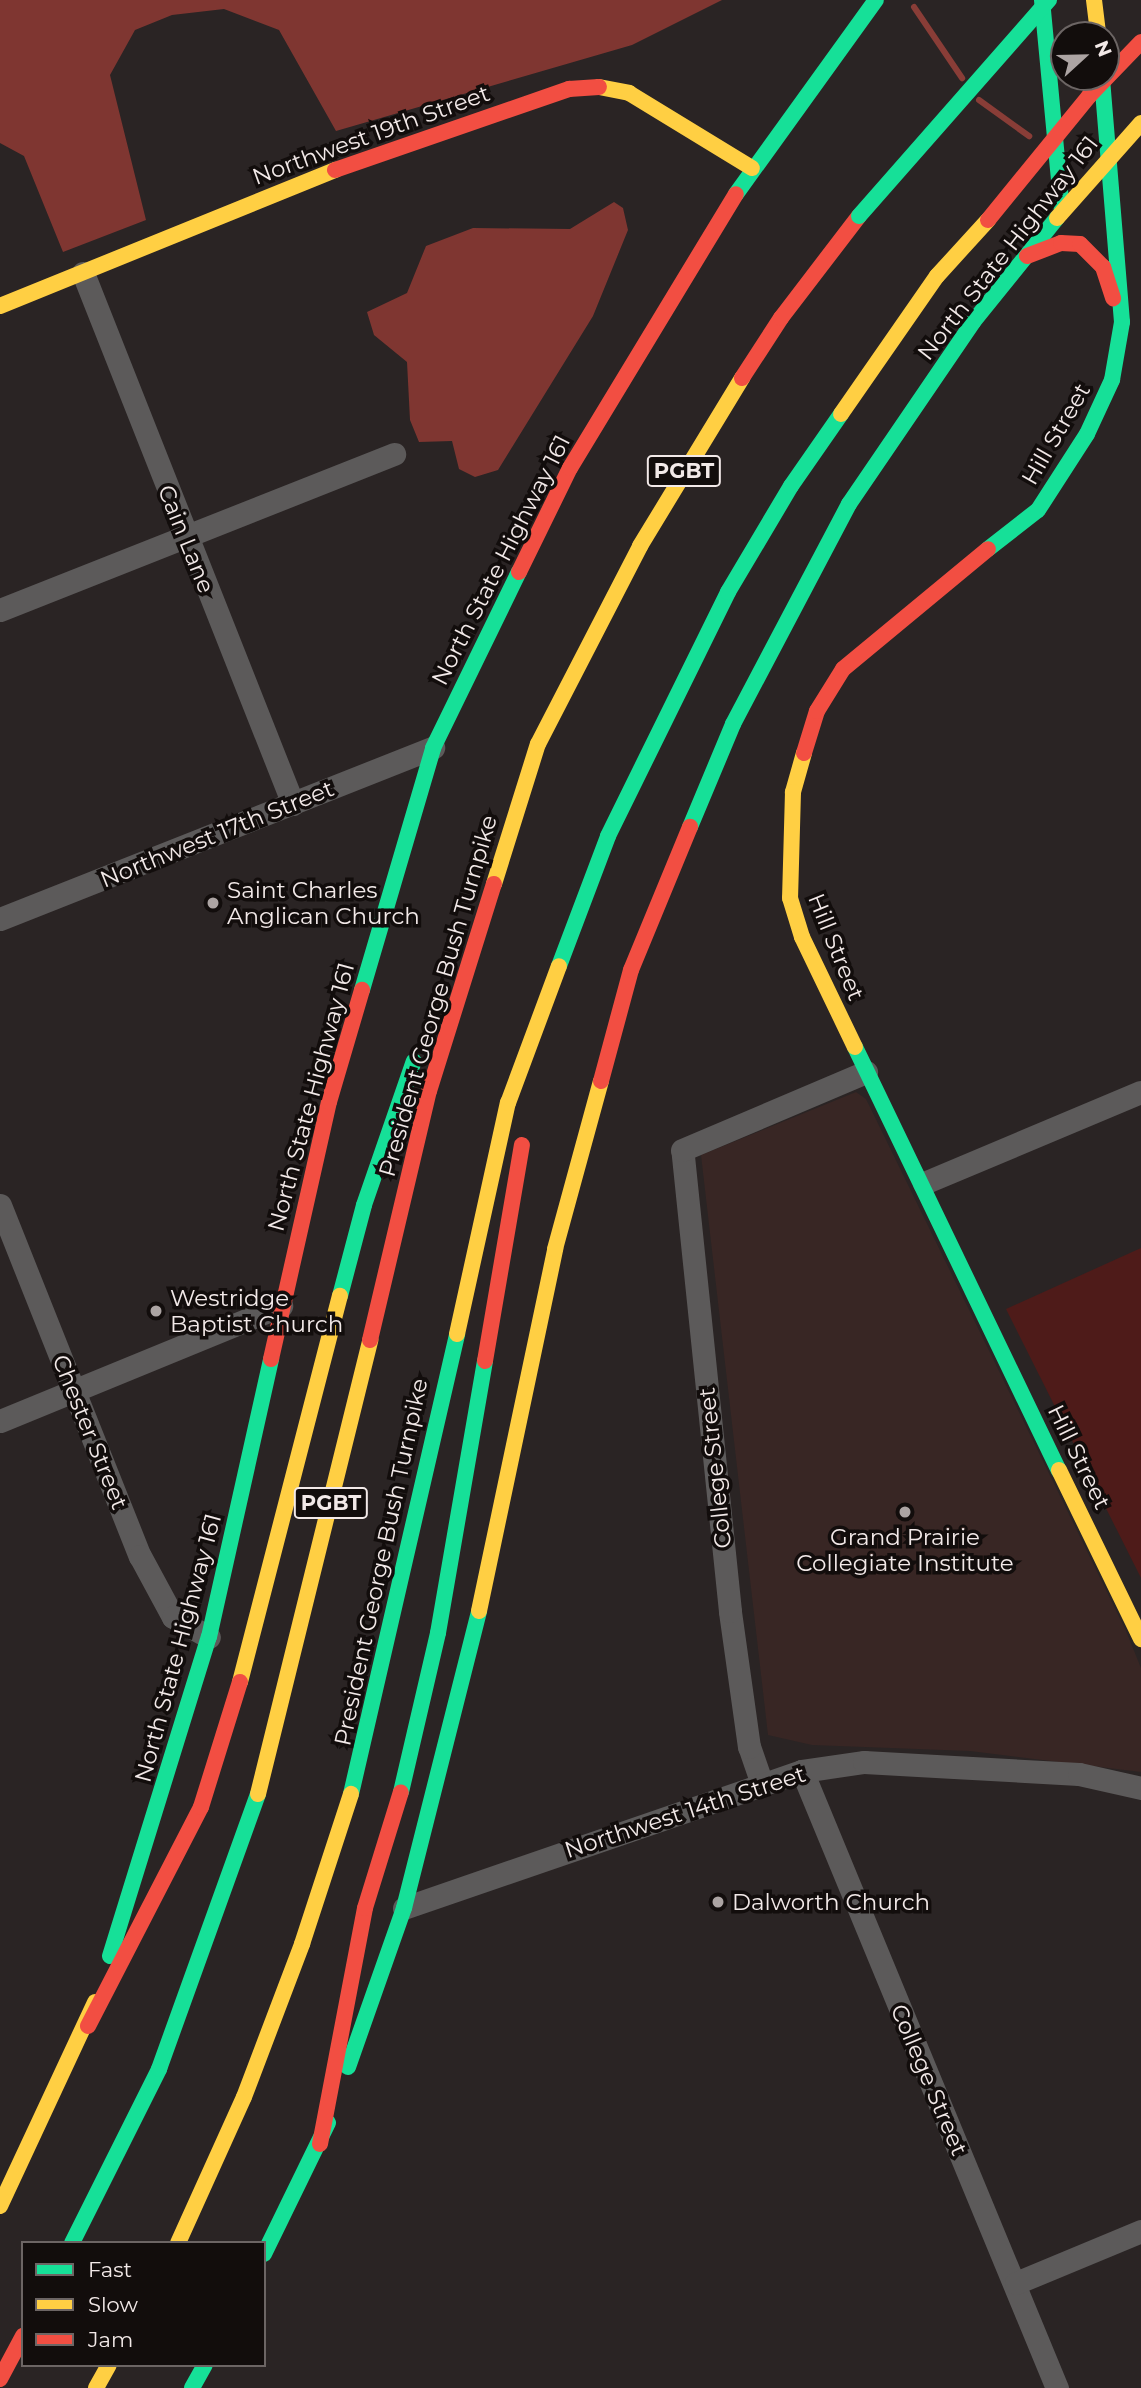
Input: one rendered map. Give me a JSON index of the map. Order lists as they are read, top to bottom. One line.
{"streets":{"main road":["Northwest 19th Street","North State Highway 161","Hill Street","PGBT","President George Bush Turnpike"],"street":["Cain Lane","Northwest 17th Street","Chester Street","College Street","Northwest 14th Street"]},"crossings":[["Northwest 19th Street","North State Highway 161"],["Northwest 19th Street","Cain Lane"],["North State Highway 161","Hill Street"],["North State Highway 161","Northwest 17th Street"],["North State Highway 161","Chester Street"],["North State Highway 161","Northwest 14th Street"],["Hill Street","College Street"],["Cain Lane","Northwest 17th Street"],["College Street","Northwest 14th Street"]],"places":["Saint Charles Anglican Church","Westridge Baptist Church","Grand Prairie Collegiate Institute","Dalworth Church"],"legend":["Fast","Slow","Jam"],"north":"right"}
